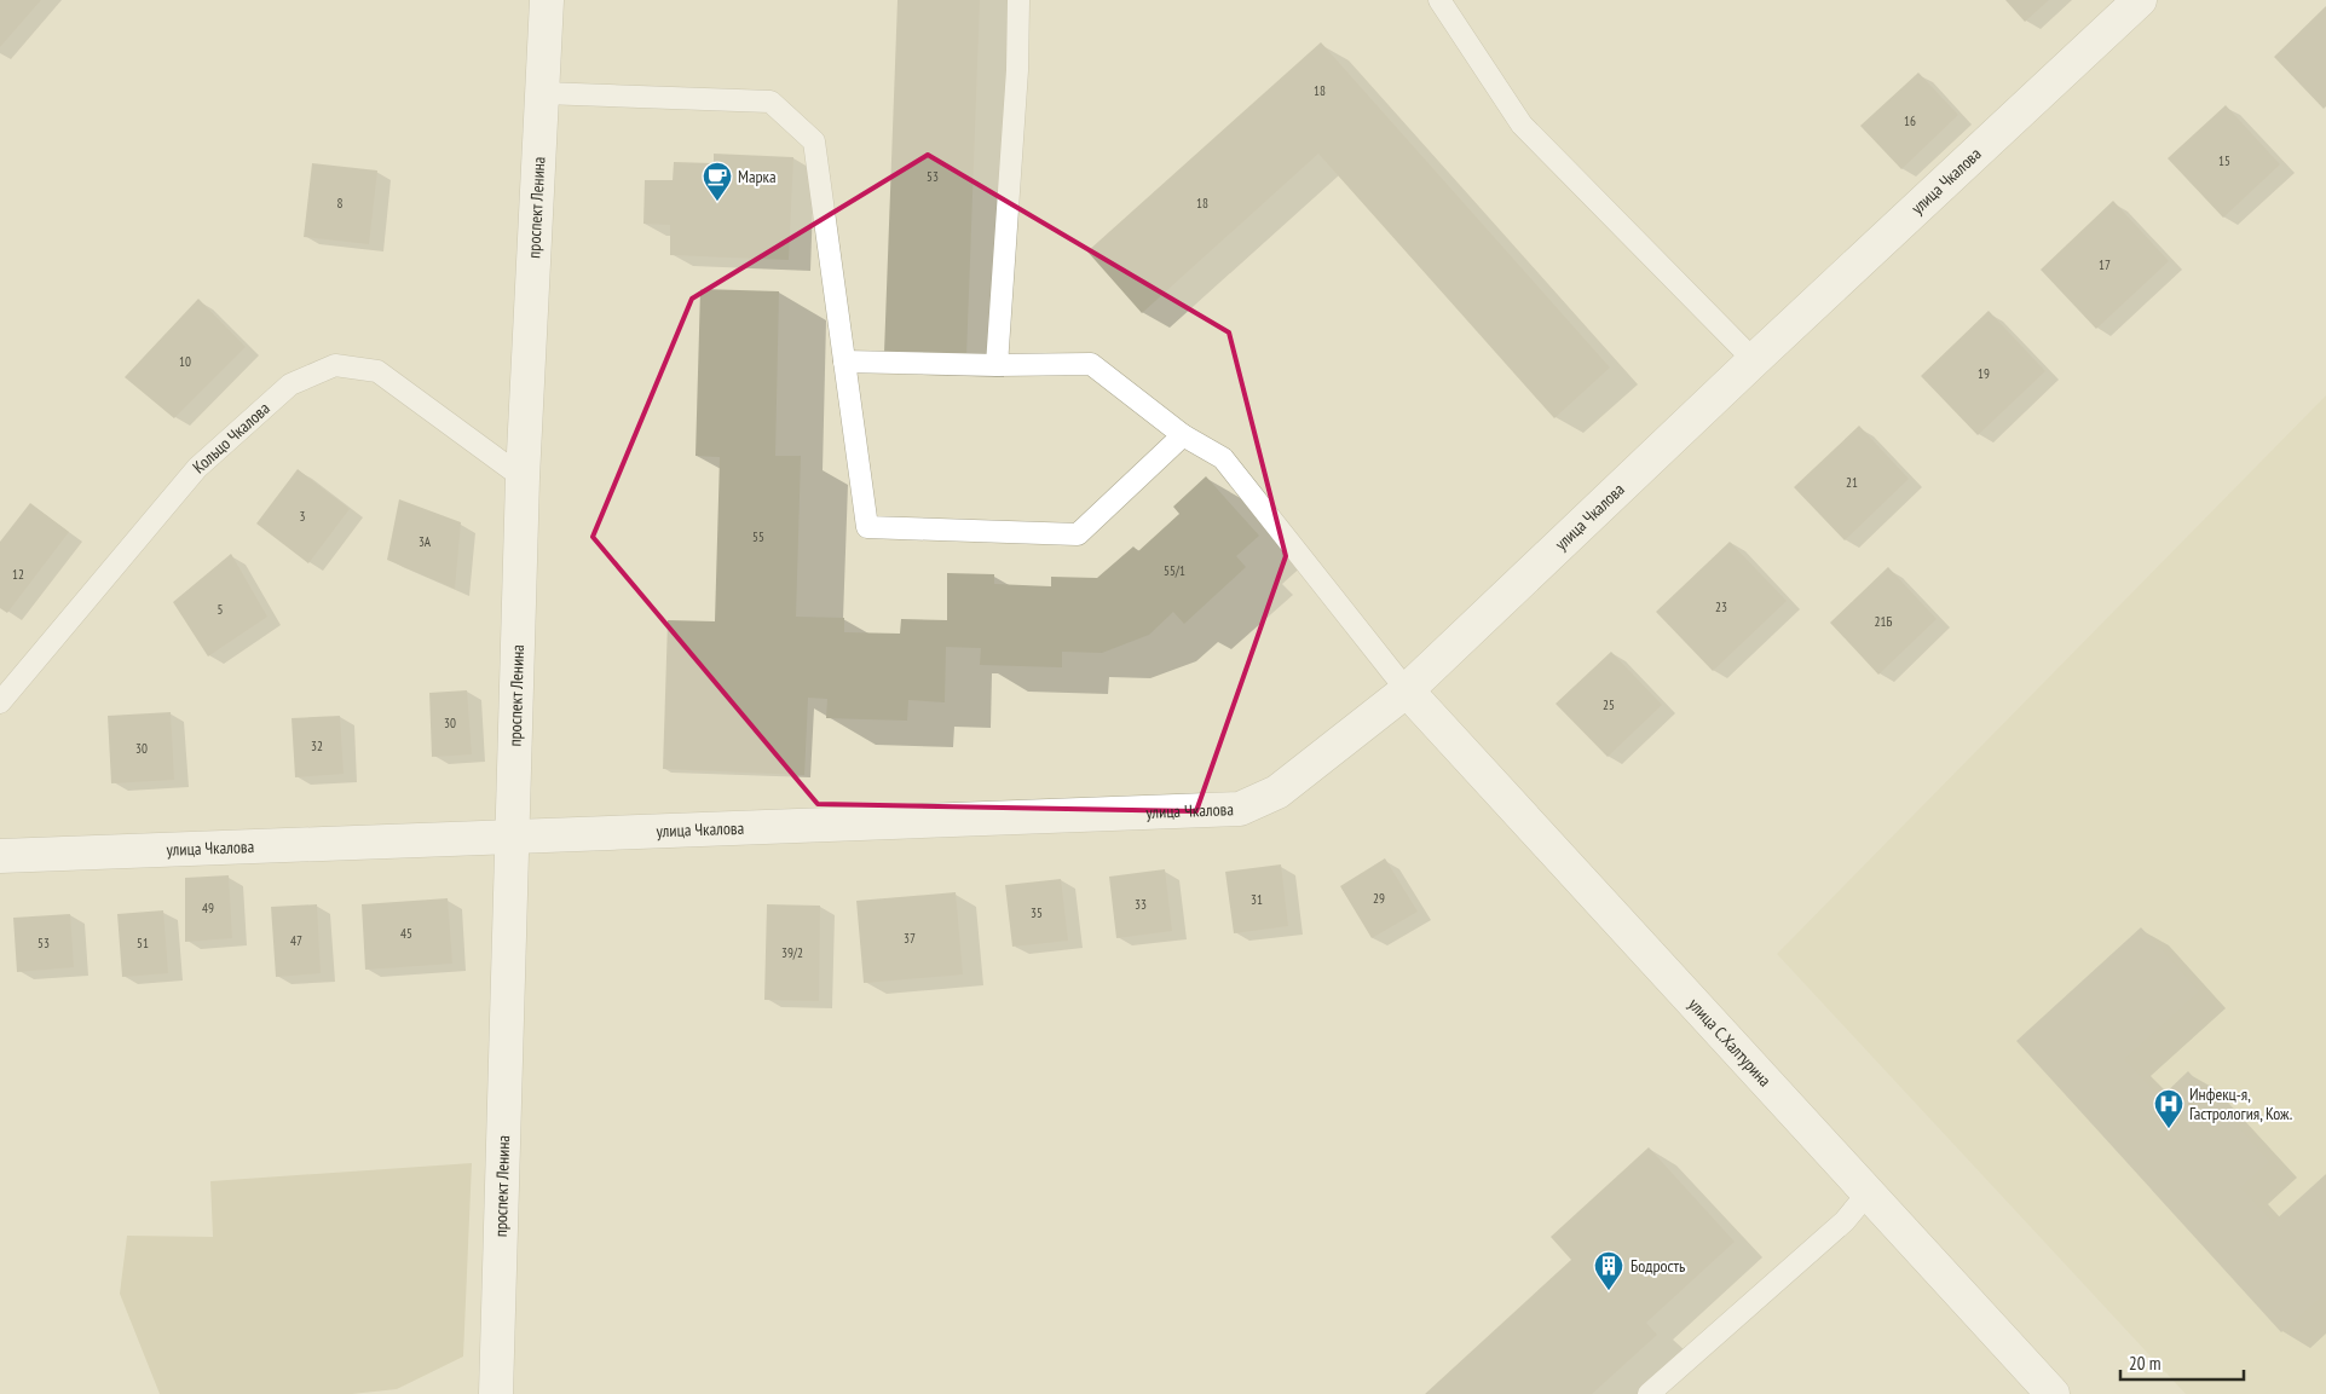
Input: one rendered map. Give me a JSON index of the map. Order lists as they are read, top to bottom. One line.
{"streets":{"street":["улица Чкалова","проспект Ленина","улица С.Халтурина"],"lane":["Кольцо Чкалова"]},"crossings":[["улица Чкалова","проспект Ленина"],["улица Чкалова","улица С.Халтурина"],["проспект Ленина","Кольцо Чкалова"]],"places":{"cafe":["Марка"],"hospital":["Инфекц-я, Гастрология, Кож."],"building":["Бодрость"]},"house_numbers":["18","16","15","53","8","18","17","10","19","21","3","55","3А","55/1","12","23","5","21Б","25","30","32","30","29","31","33","49","35","45","37","47","53","51","39/2"],"scale_bar":"20 m"}
